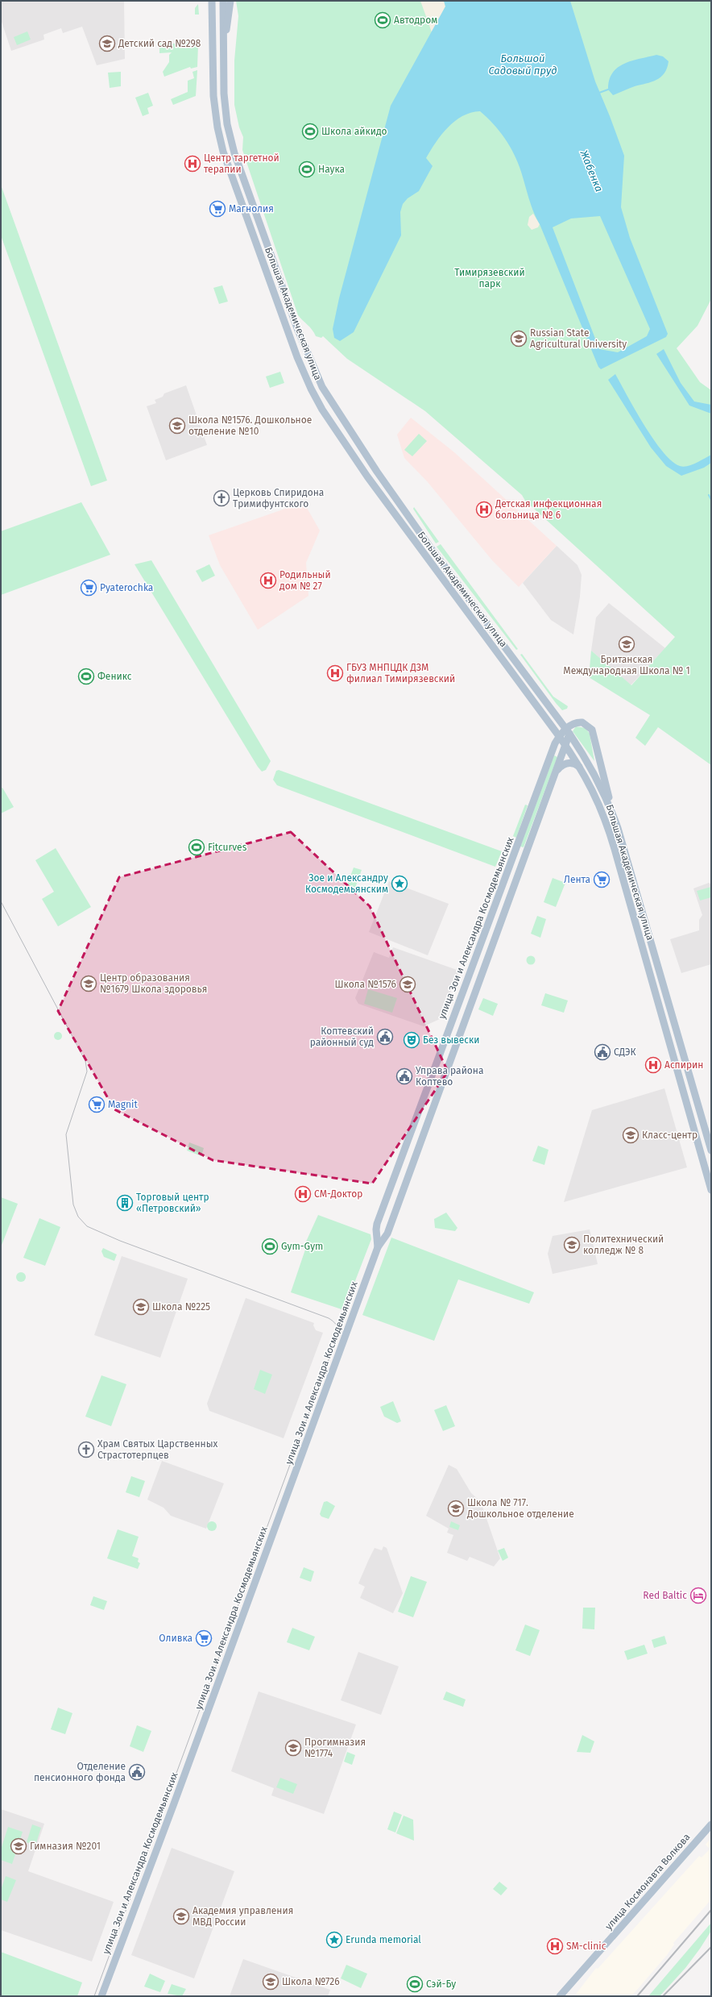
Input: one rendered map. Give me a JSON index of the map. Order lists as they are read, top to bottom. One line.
{"streets":{"main road":["Большая Академическая улица","улица Зои и Александра Космодемьянских","улица Космонавта Волкова"]},"crossings":[["Большая Академическая улица","улица Зои и Александра Космодемьянских"]],"water":["Большой Садовый пруд","Жабенка"],"parks":["Тимирязевский парк"],"places":{"sports":["Автодром","Школа айкидо","Наука","Феникс","Fitcurves","Gym-Gym","Сэй-Бу"],"school or university":["Детский сад №298","Russian State Agricultural University","Школа №1576. Дошкольное отделение №10","Британская Международная Школа № 1","Центр образования №1679 Школа здоровья","Школа №1576","Класс-центр","Политехнический колледж № 8","Школа №225","Школа № 717. Дошкольное отделение","Прогимназия №1774","Гимназия №201","Академия управления МВД России","Школа №726"],"hospital":["Центр таргетной терапии","Детская инфекционная больница № 6","Родильный дом № 27","ГБУЗ МНПЦДК ДЗМ филиал Тимирязевский","Аспирин","СМ-Доктор","SM-clinic"],"supermarket":["Магнолия","Pyaterochka","Лента","Magnit","Оливка"],"church":["Церковь Спиридона Тримифунтского","Храм Святых Царственных Страстотерпцев"],"place":["Зое и Александру Космодемьянским","Erunda memorial"],"public building":["Коптевский районный суд","СДЭК","Управа района Коптево","Отделение пенсионного фонда"],"theatre":["Без вывески"],"building":["Торговый центр «Петровский»"],"hotel":["Red Baltic"]}}
